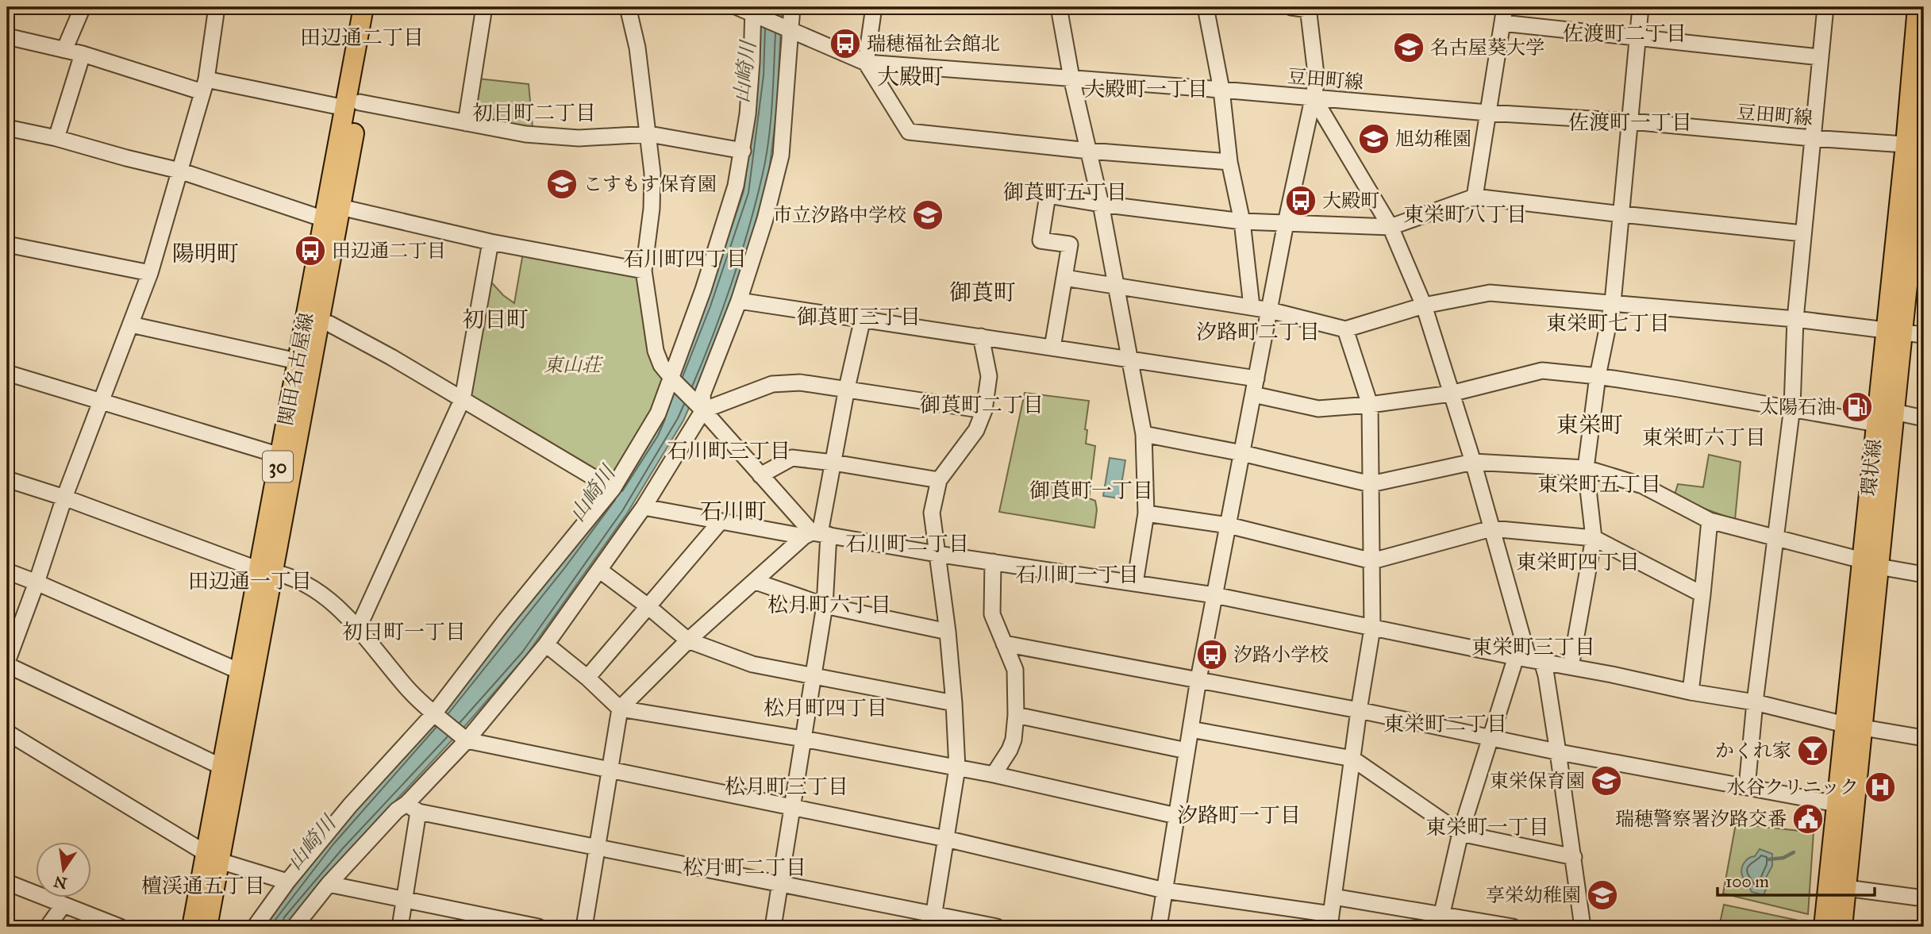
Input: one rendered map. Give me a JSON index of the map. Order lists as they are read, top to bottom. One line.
{"streets":{"main road":["関田名古屋線","30","環状線"],"street":["豆田町線"]},"crossings":[["豆田町線","環状線"]],"districts":["佐渡町二丁目","田辺通二丁目","大殿町","大殿町一丁目","初日町二丁目","佐渡町一丁目","御莨町五丁目","東栄町八丁目","陽明町","石川町四丁目","御莨町","御莨町三丁目","初日町","東栄町七丁目","汐路町二丁目","御莨町二丁目","東栄町","東栄町六丁目","石川町三丁目","東栄町五丁目","御莨町一丁目","石川町","石川町二丁目","東栄町四丁目","石川町一丁目","田辺通一丁目","松月町六丁目","初日町一丁目","東栄町三丁目","松月町四丁目","東栄町二丁目","松月町三丁目","汐路町一丁目","東栄町一丁目","松月町二丁目","檀渓通五丁目"],"water":["山崎川"],"parks":["東山荘"],"places":{"bus stop":["瑞穂福祉会館北","大殿町","田辺通二丁目","汐路小学校"],"school or university":["名古屋葵大学","旭幼稚園","こすもす保育園","市立汐路中学校","東栄保育園","享栄幼稚園"],"fuel station":["太陽石油"],"bar":["かくれ家"],"hospital":["水谷クリニック"],"public building":["瑞穂警察署汐路交番"]},"scale_bar":"100 m","north":"bottom"}
